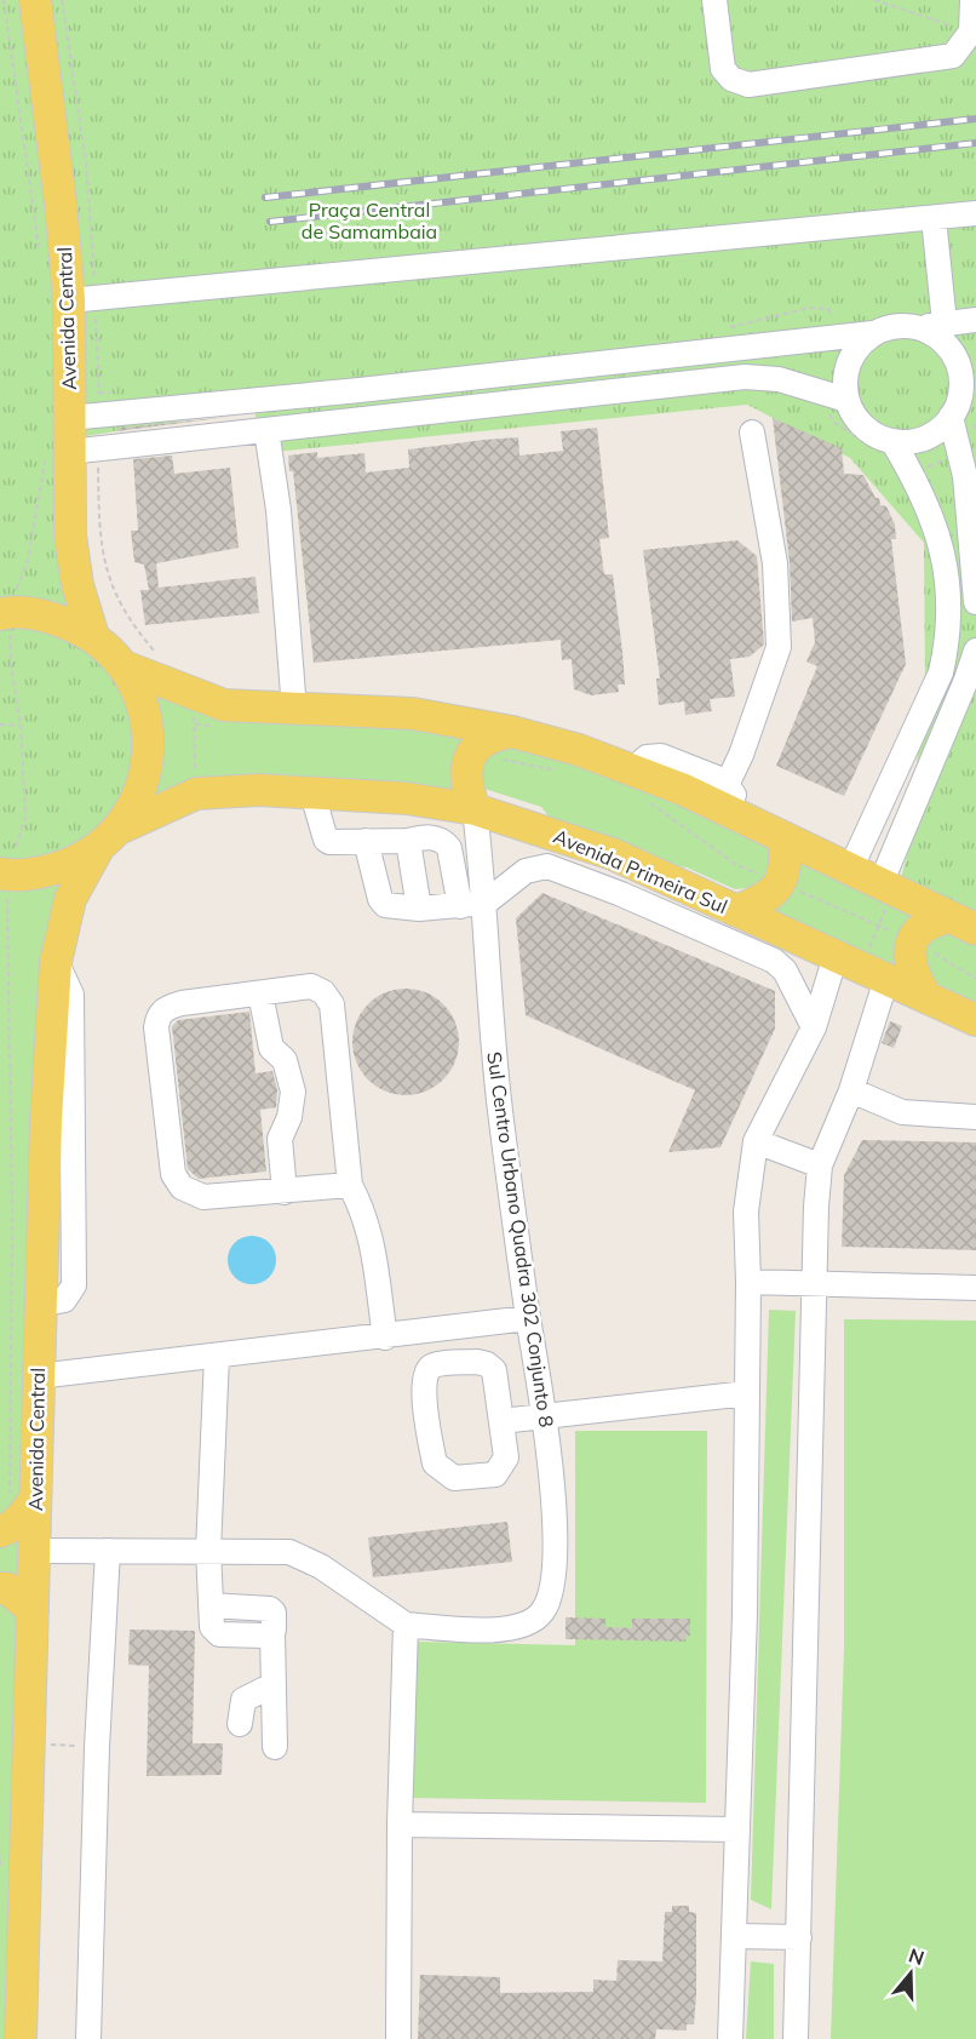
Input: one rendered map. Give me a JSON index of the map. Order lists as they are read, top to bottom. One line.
{"streets":{"main road":["Avenida Central","Avenida Primeira Sul"],"street":["Sul Centro Urbano Quadra 302 Conjunto 8"]},"crossings":[["Avenida Central","Avenida Primeira Sul"],["Avenida Primeira Sul","Sul Centro Urbano Quadra 302 Conjunto 8"]],"parks":["Praça Central de Samambaia"],"north":"top"}
